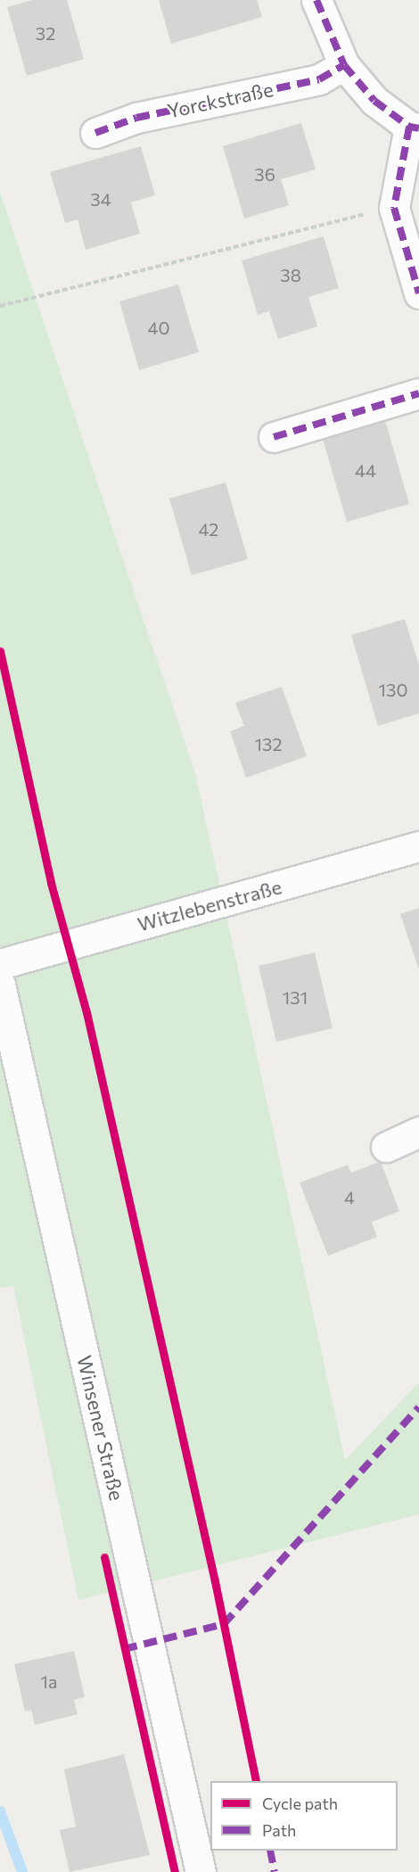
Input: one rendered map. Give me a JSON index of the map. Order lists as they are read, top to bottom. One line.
{"streets":{"street":["Yorckstraße","Witzlebenstraße","Winsener Straße"]},"house_numbers":["32","36","34","38","40","44","42","130","132","131","4","1a"],"legend":["Cycle path","Path"]}
